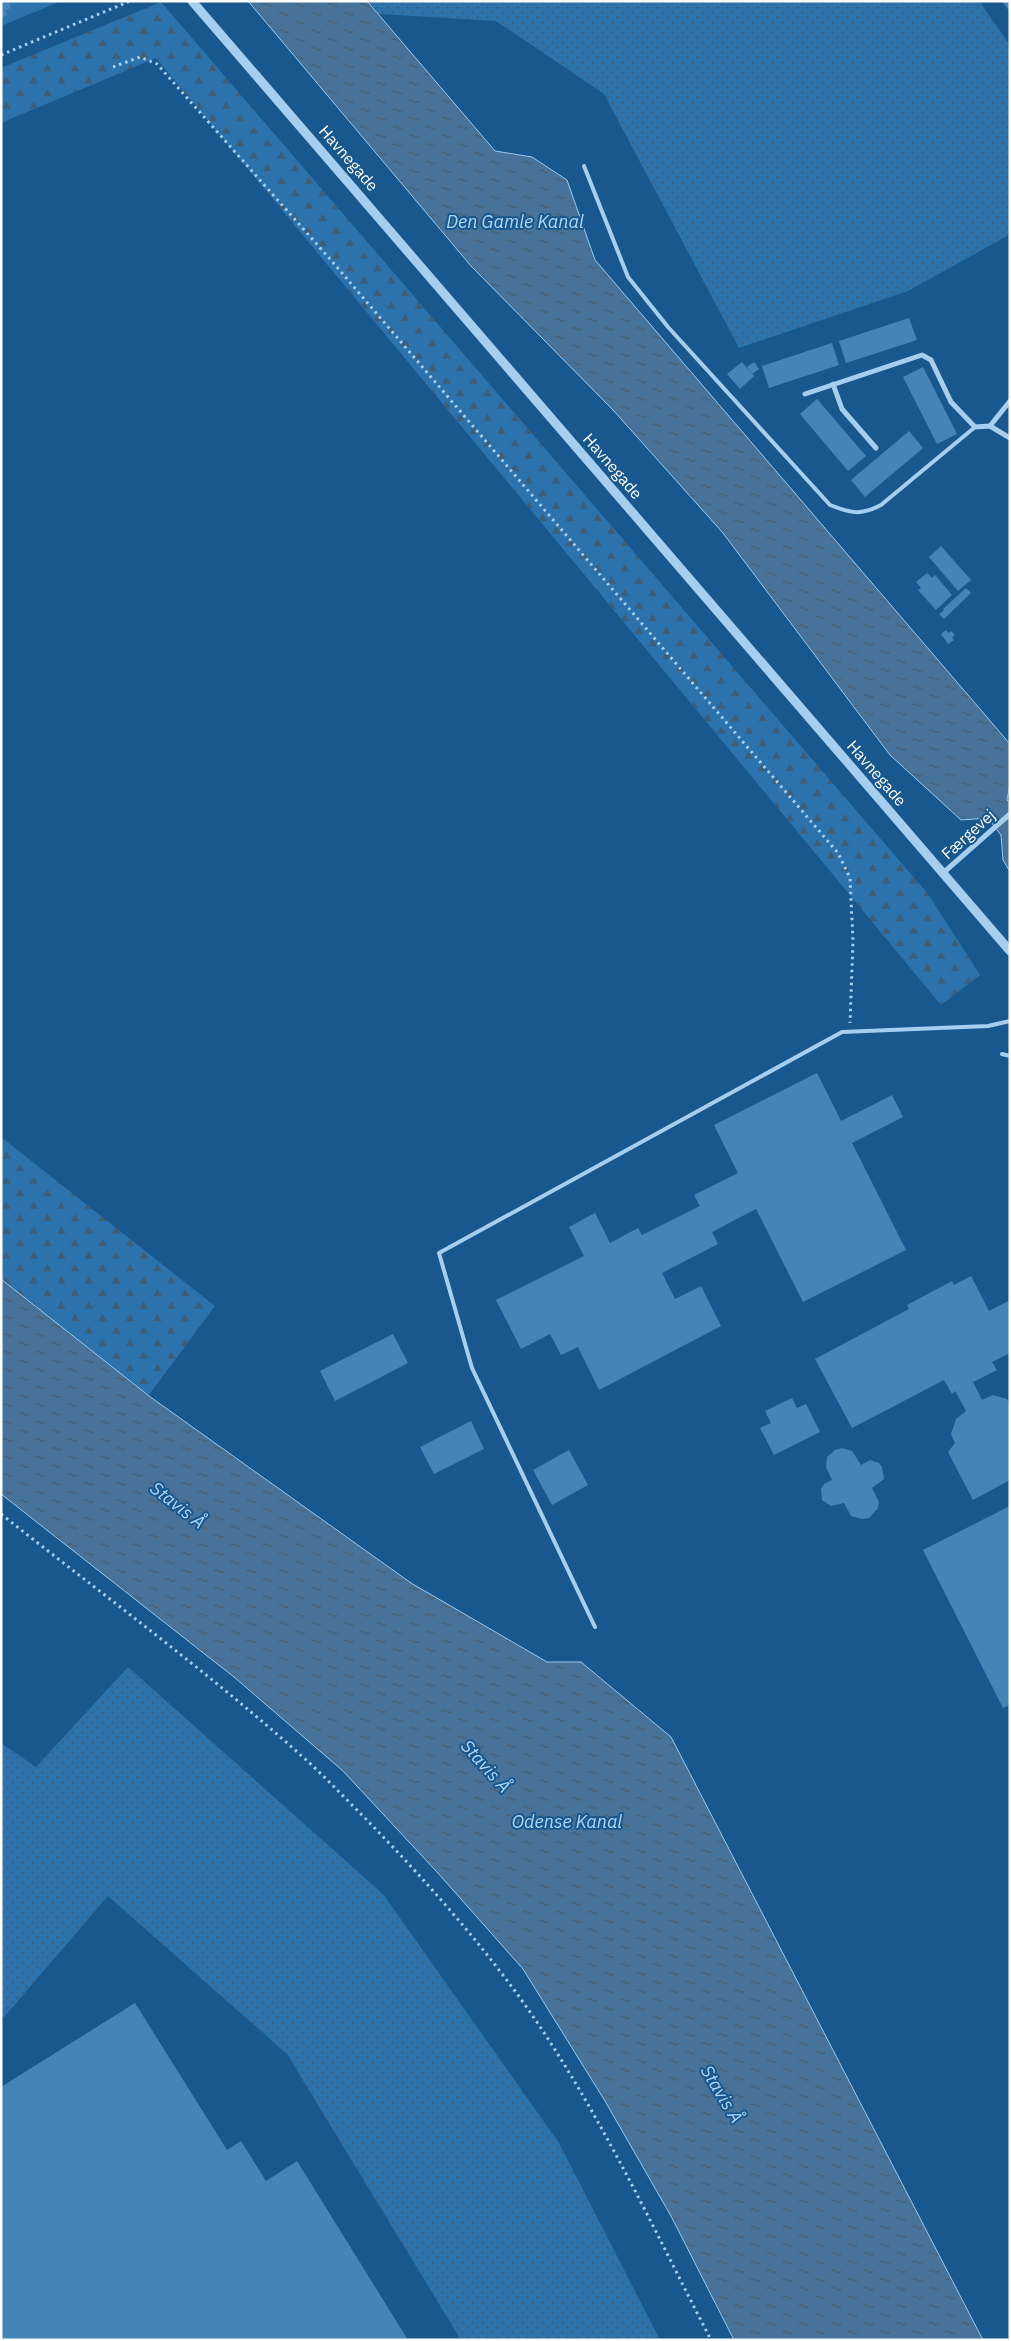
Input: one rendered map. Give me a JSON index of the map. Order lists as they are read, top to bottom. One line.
{"streets":{"street":["Havnegade","Færgevej"]},"crossings":[["Havnegade","Færgevej"]],"water":["Den Gamle Kanal","Stavis Å","Odense Kanal"]}
